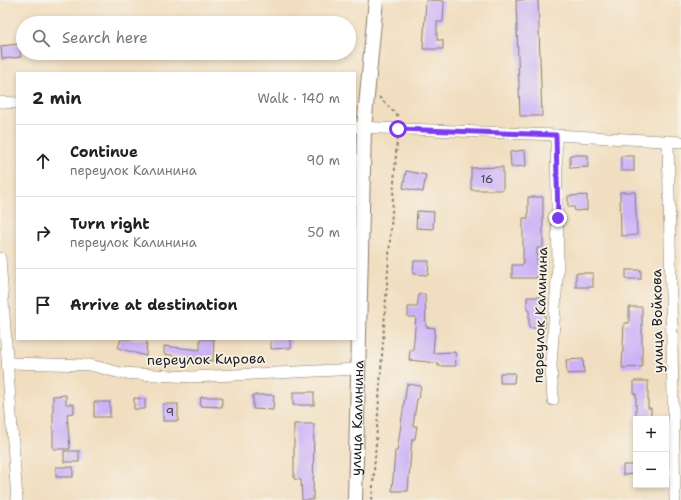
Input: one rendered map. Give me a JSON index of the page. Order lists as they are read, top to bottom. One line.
{"streets":{"street":["переулок Калинина","улица Войкова","переулок Кирова","улица Калинина"]},"crossings":[["переулок Кирова","улица Калинина"]],"house_numbers":["16","9"],"page":{"search":"Search here","heading":["2 min","Walk · 140 m"],"list":[["Continue","переулок Калинина","90 m"],["Turn right","переулок Калинина","50 m"],"Arrive at destination"],"map_buttons":["+","−"]}}
